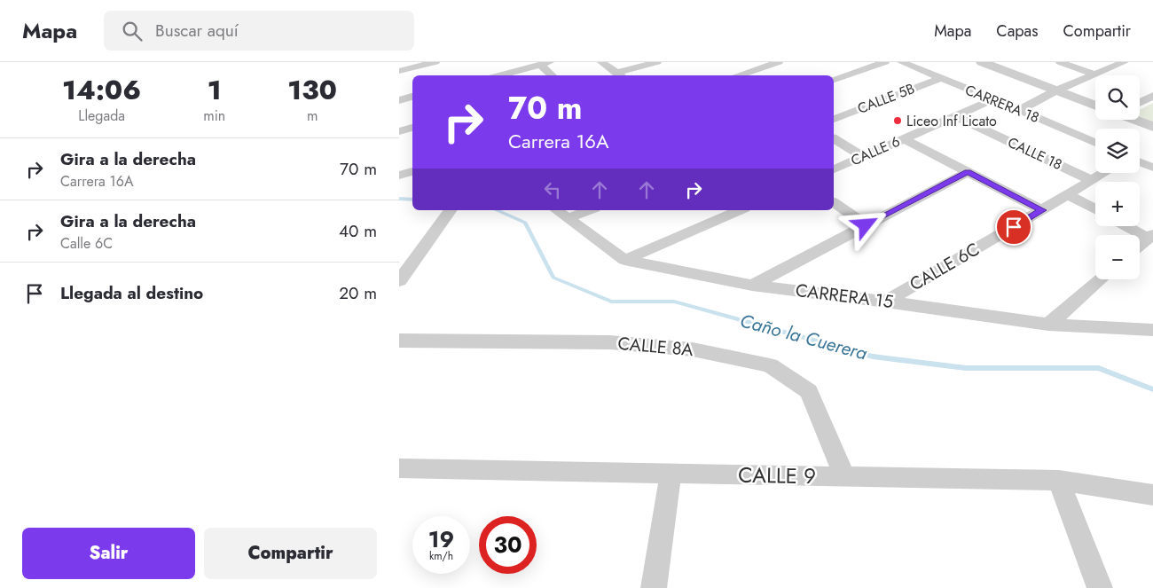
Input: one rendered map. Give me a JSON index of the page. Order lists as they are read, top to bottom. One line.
{"streets":{"street":["CALLE 5B","CARRERA 18","CALLE 6","CALLE 18","CALLE 6C","CARRERA 15","CALLE 8A","CALLE 9"]},"crossings":[["CALLE 5B","CARRERA 18"],["CARRERA 18","CALLE 6"],["CALLE 6","CALLE 18"],["CALLE 18","CALLE 6C"],["CALLE 6C","CARRERA 15"],["CALLE 8A","CALLE 9"]],"water":["Caño la Cuerera"],"places":["Liceo Inf Licato"],"page":{"header":"Mapa","search":"Buscar aquí","nav":["Mapa","Capas","Compartir"],"eta":["14:06","Llegada","1","min","130","m"],"map_buttons":["+","−"],"turn":["70 m","Carrera 16A"],"list":[{"name":"Gira a la derecha","note":"Carrera 16A","value":"70 m"},{"name":"Gira a la derecha","note":"Calle 6C","value":"40 m"},{"name":"Llegada al destino","value":"20 m"}],"speed":"19 km/h","limit":"30","buttons":["Salir","Compartir"]}}
